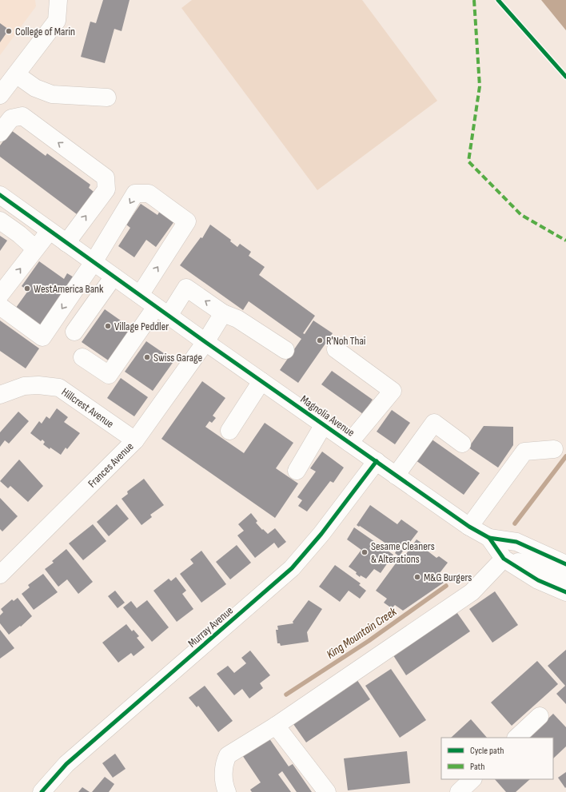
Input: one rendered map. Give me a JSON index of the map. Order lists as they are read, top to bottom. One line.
{"streets":{"street":["Hillcrest Avenue","Magnolia Avenue","Frances Avenue","Murray Avenue"]},"crossings":[["Hillcrest Avenue","Frances Avenue"],["Magnolia Avenue","Frances Avenue"],["Magnolia Avenue","Murray Avenue"]],"water":["King Mountain Creek"],"places":["College of Marin","WestAmerica Bank","Village Peddler","R'Noh Thai","Swiss Garage","Sesame Cleaners & Alterations","M&G Burgers"],"legend":["Cycle path","Path"]}
